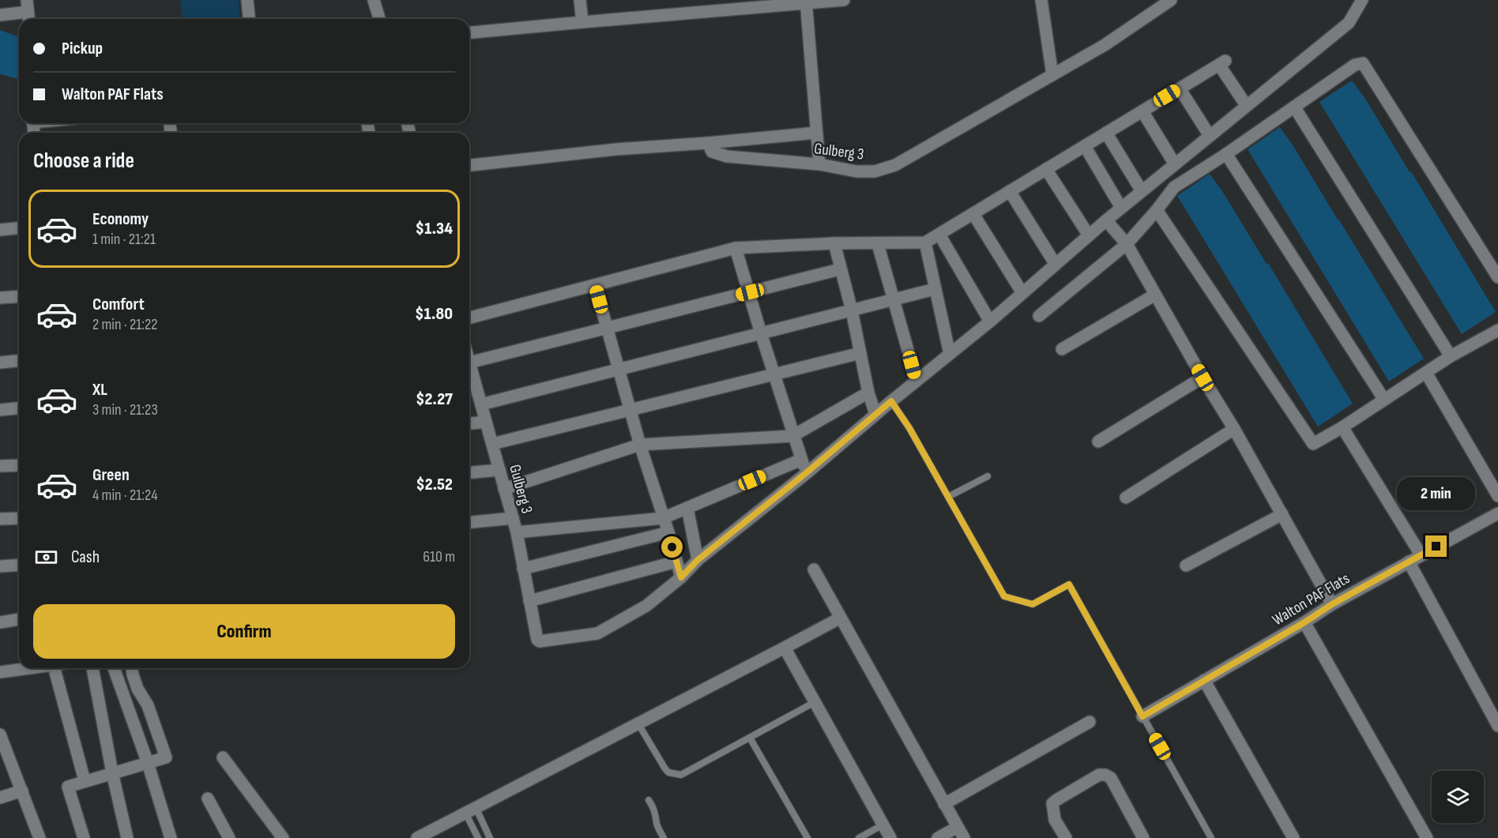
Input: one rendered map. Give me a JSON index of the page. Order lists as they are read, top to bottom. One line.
{"streets":{"street":["Gulberg 3","Walton PAF Flats"]},"page":{"banner":["Pickup","Walton PAF Flats"],"heading":"Choose a ride","list":[{"name":"Economy","note":"1 min · 21:21","value":"$1.34"},{"name":"Comfort","note":"2 min · 21:22","value":"$1.80"},{"name":"XL","note":"3 min · 21:23","value":"$2.27"},{"name":"Green","note":"4 min · 21:24","value":"$2.52"}],"bubble":"2 min","pay":["Cash","610 m"],"buttons":"Confirm"}}
